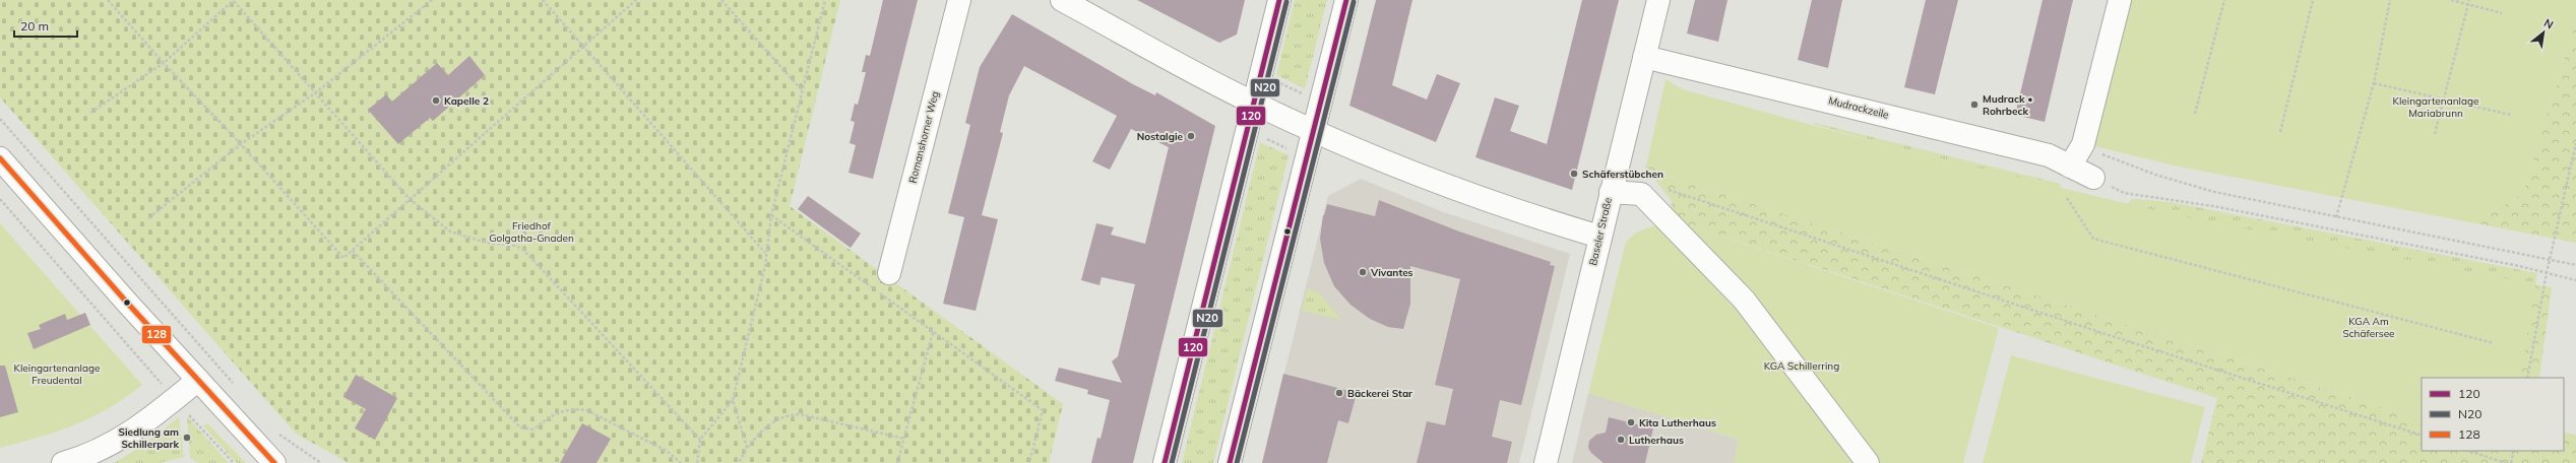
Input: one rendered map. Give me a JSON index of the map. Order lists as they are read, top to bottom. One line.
{"streets":{"street":["Mudrackzeile","Romanshorner Weg","Baseler Straße"]},"crossings":[["Mudrackzeile","Baseler Straße"]],"parks":["Kleingartenanlage Mariabrunn","Friedhof Golgatha-Gnaden","KGA Am Schäfersee","KGA Schillerring","Kleingartenanlage Freudental"],"places":["Kapelle 2","Mudrack • Rohrbeck","Nostalgie","Schäferstübchen","Vivantes","Bäckerei Star","Kita Lutherhaus","Siedlung am Schillerpark","Lutherhaus"],"lines":["transit line 120","transit line N20","transit line 128"],"legend":["120","N20","128"],"scale_bar":"20 m","north":"top right"}
